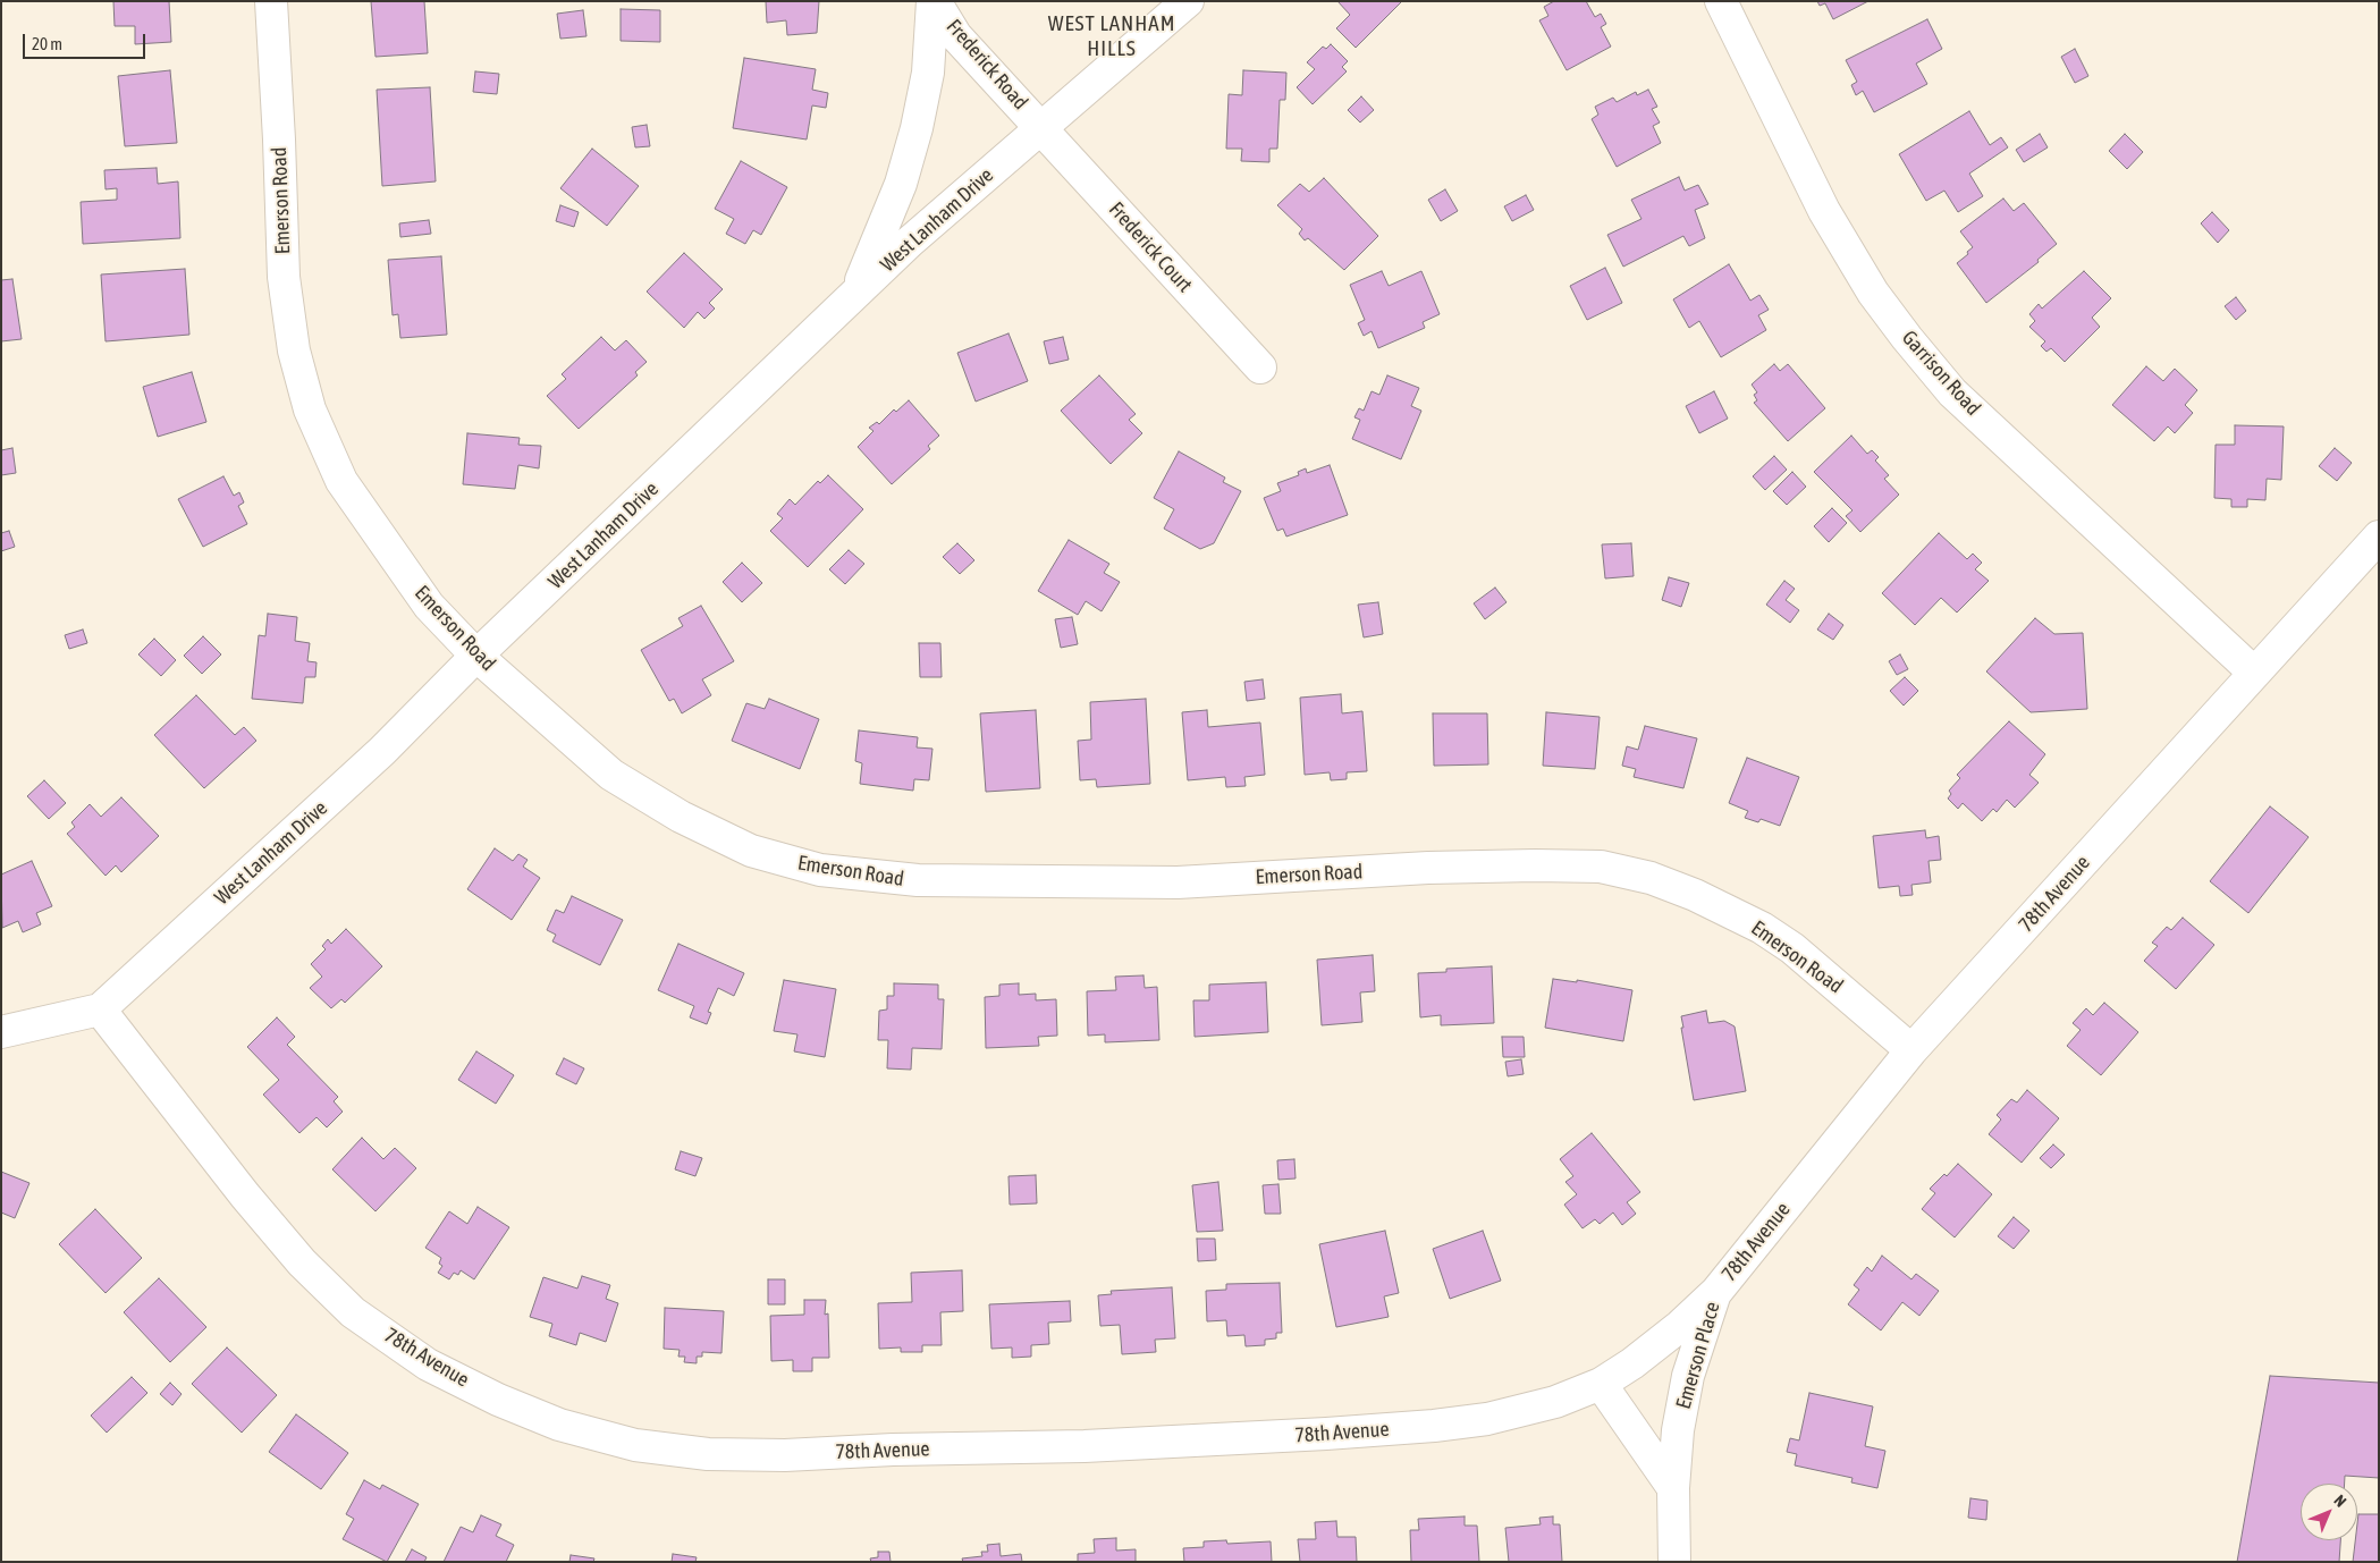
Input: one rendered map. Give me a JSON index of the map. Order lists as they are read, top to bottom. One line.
{"streets":{"street":["Frederick Road","Emerson Road","West Lanham Drive","Frederick Court","Garrison Road","78th Avenue","Emerson Place"]},"crossings":[["Frederick Road","West Lanham Drive"],["Frederick Road","Frederick Court"],["Emerson Road","West Lanham Drive"],["Emerson Road","78th Avenue"],["West Lanham Drive","Frederick Court"],["West Lanham Drive","78th Avenue"],["Garrison Road","78th Avenue"],["78th Avenue","Emerson Place"]],"districts":["WEST LANHAM HILLS"],"scale_bar":"20 m","north":"top right"}
